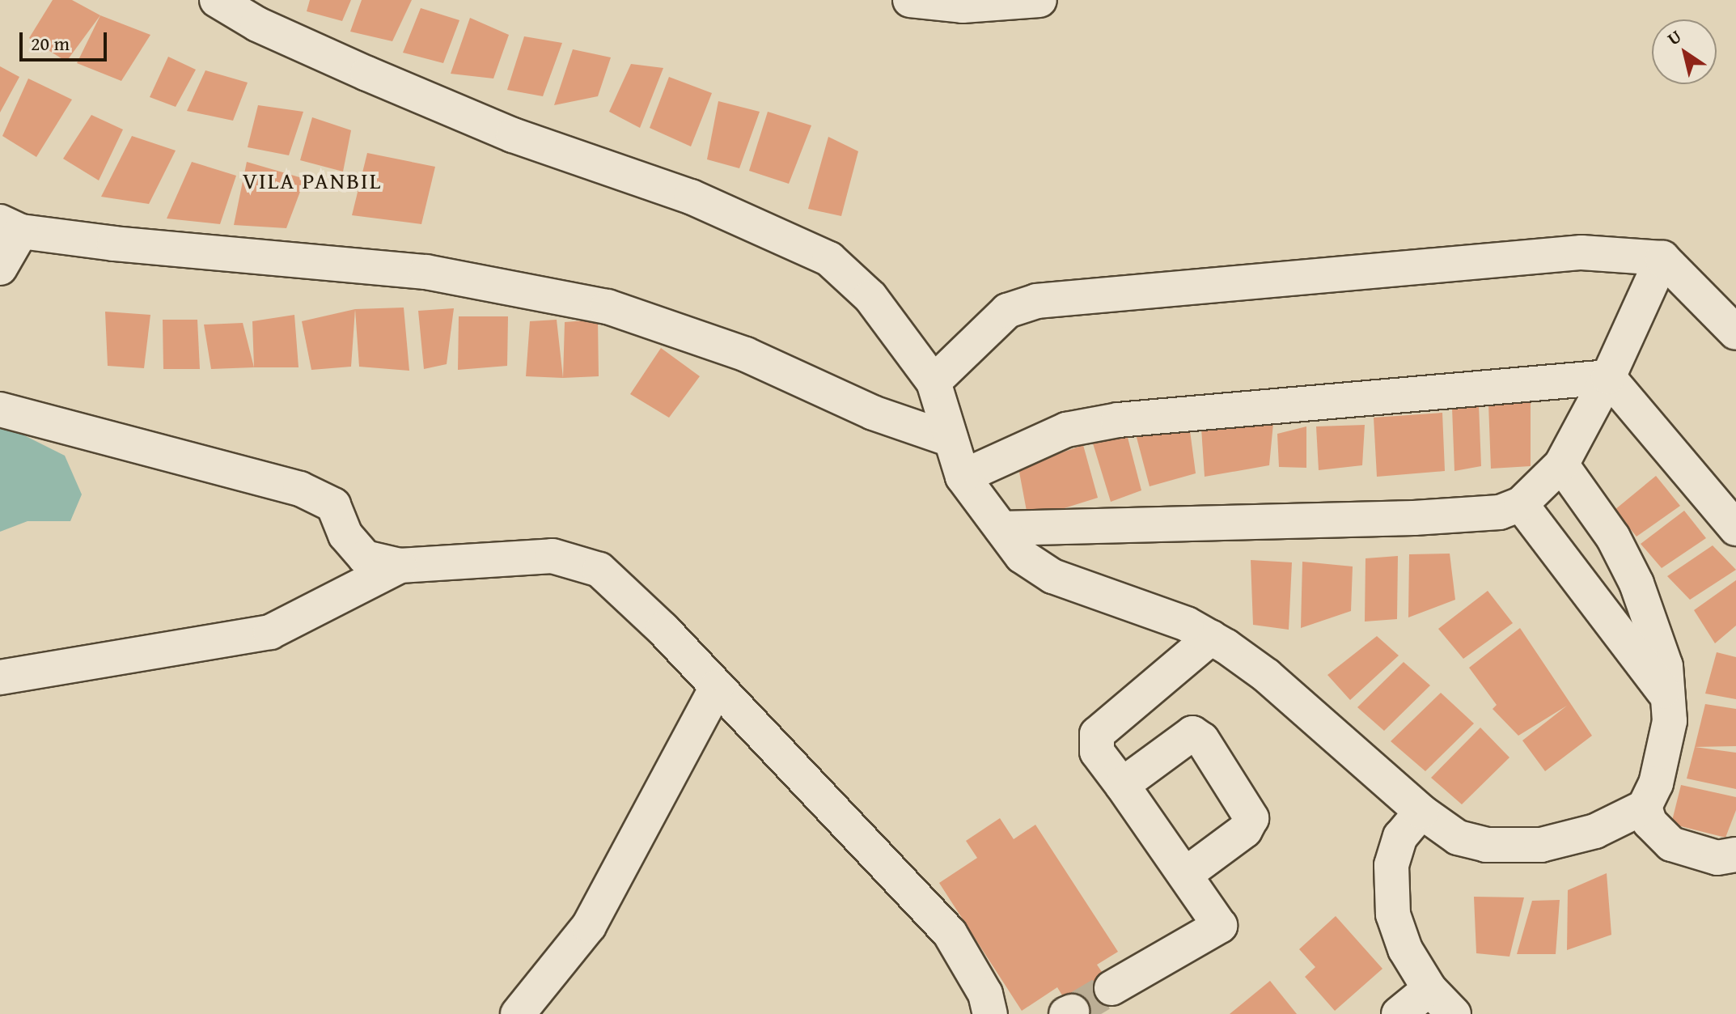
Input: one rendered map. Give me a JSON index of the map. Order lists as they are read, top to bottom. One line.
{"districts":["VILA PANBIL"],"scale_bar":"20 m","north":"top left"}
